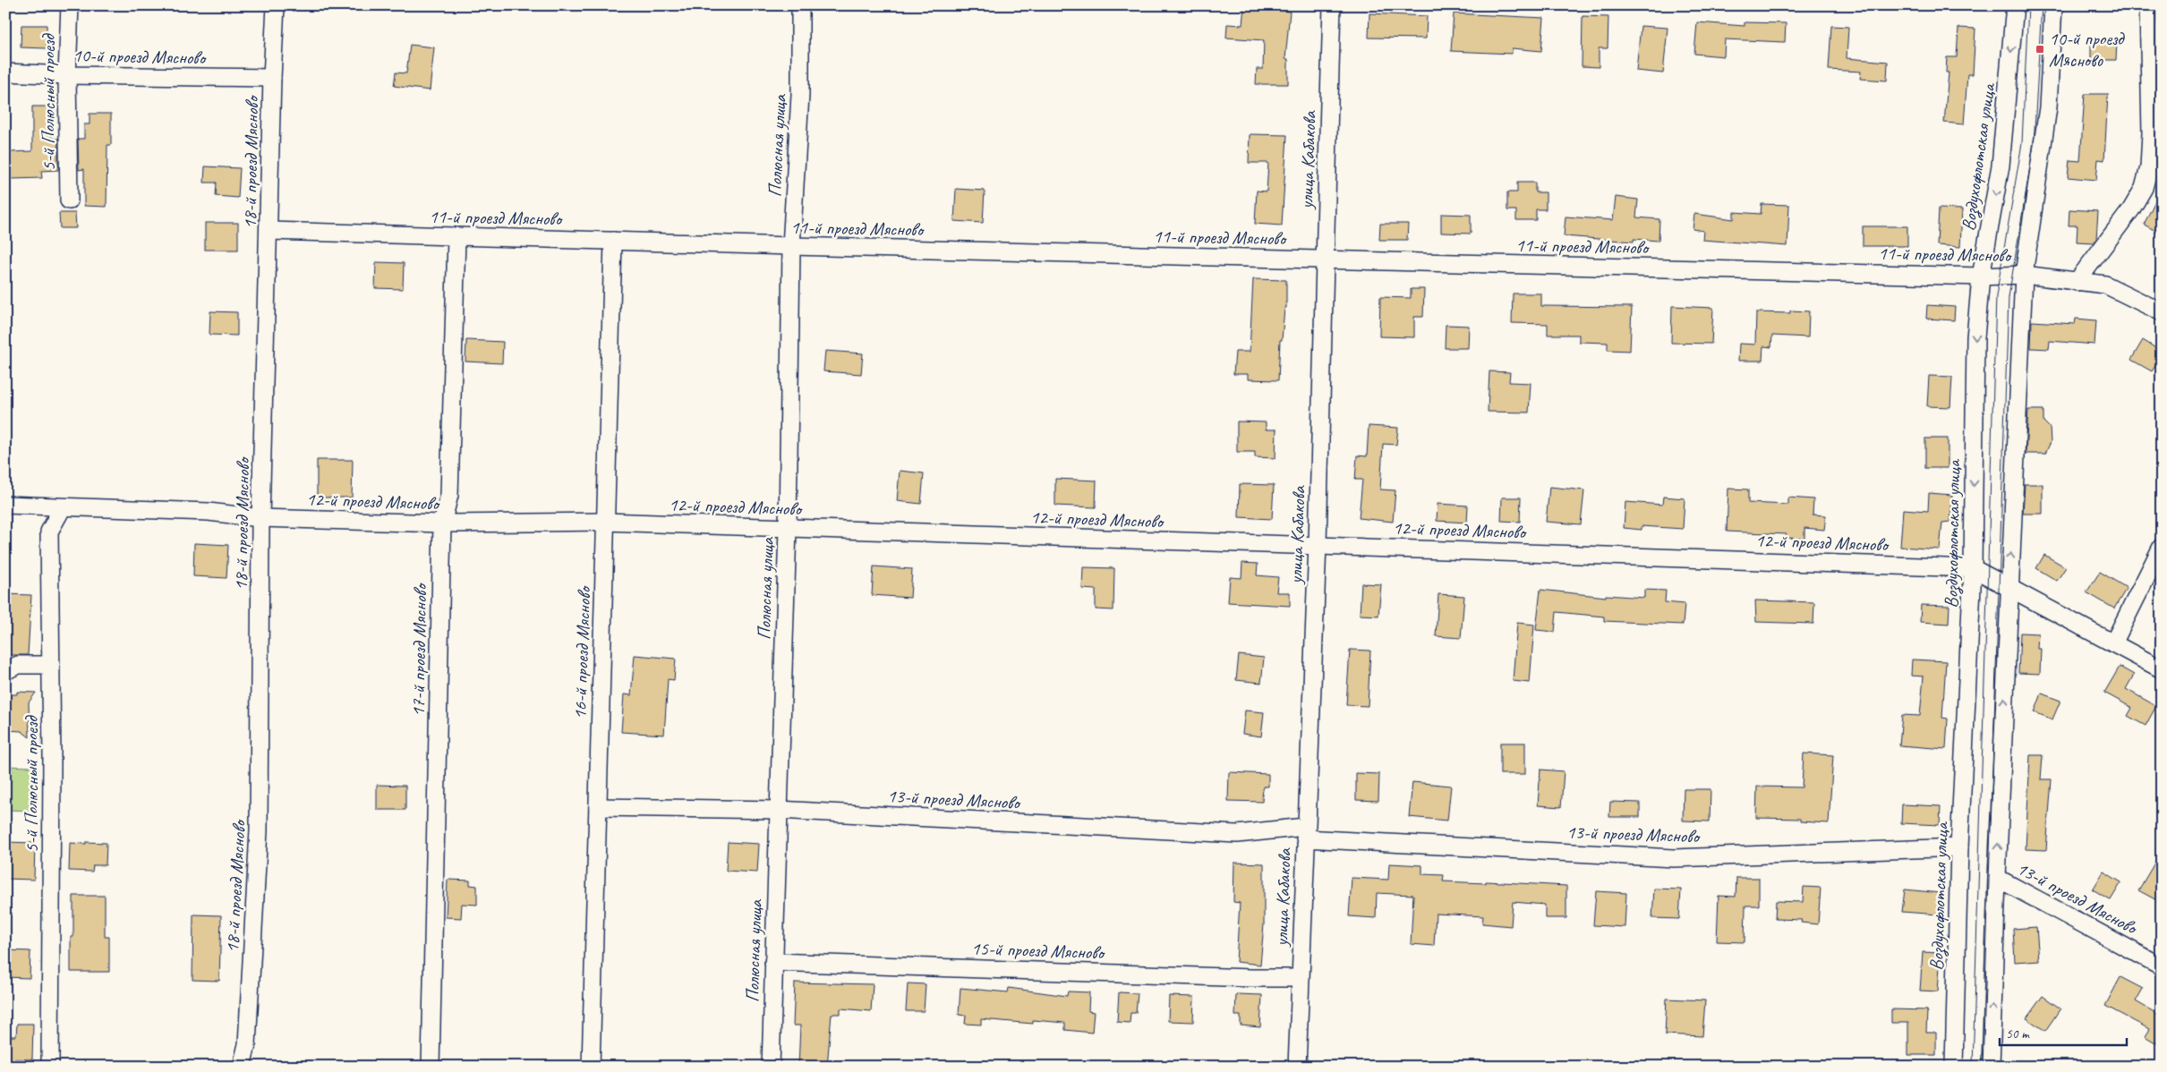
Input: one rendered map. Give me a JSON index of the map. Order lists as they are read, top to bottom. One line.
{"streets":{"street":["10-й проезд Мясново","5-й Полюсный проезд","Полюсная улица","Воздухофлотская улица","улица Кабакова","18-й проезд Мясново","11-й проезд Мясново","12-й проезд Мясново","17-й проезд Мясново","16-й проезд Мясново","13-й проезд Мясново","15-й проезд Мясново"]},"crossings":[["10-й проезд Мясново","5-й Полюсный проезд"],["10-й проезд Мясново","18-й проезд Мясново"],["5-й Полюсный проезд","12-й проезд Мясново"],["Полюсная улица","11-й проезд Мясново"],["Полюсная улица","12-й проезд Мясново"],["Полюсная улица","13-й проезд Мясново"],["Полюсная улица","15-й проезд Мясново"],["Воздухофлотская улица","11-й проезд Мясново"],["Воздухофлотская улица","12-й проезд Мясново"],["Воздухофлотская улица","13-й проезд Мясново"],["улица Кабакова","11-й проезд Мясново"],["улица Кабакова","12-й проезд Мясново"],["улица Кабакова","13-й проезд Мясново"],["улица Кабакова","15-й проезд Мясново"],["18-й проезд Мясново","11-й проезд Мясново"],["18-й проезд Мясново","12-й проезд Мясново"],["11-й проезд Мясново","17-й проезд Мясново"],["11-й проезд Мясново","16-й проезд Мясново"],["12-й проезд Мясново","17-й проезд Мясново"],["12-й проезд Мясново","16-й проезд Мясново"],["16-й проезд Мясново","13-й проезд Мясново"]],"places":{"transit":["10-й проезд Мясново"]},"scale_bar":"50 m"}
